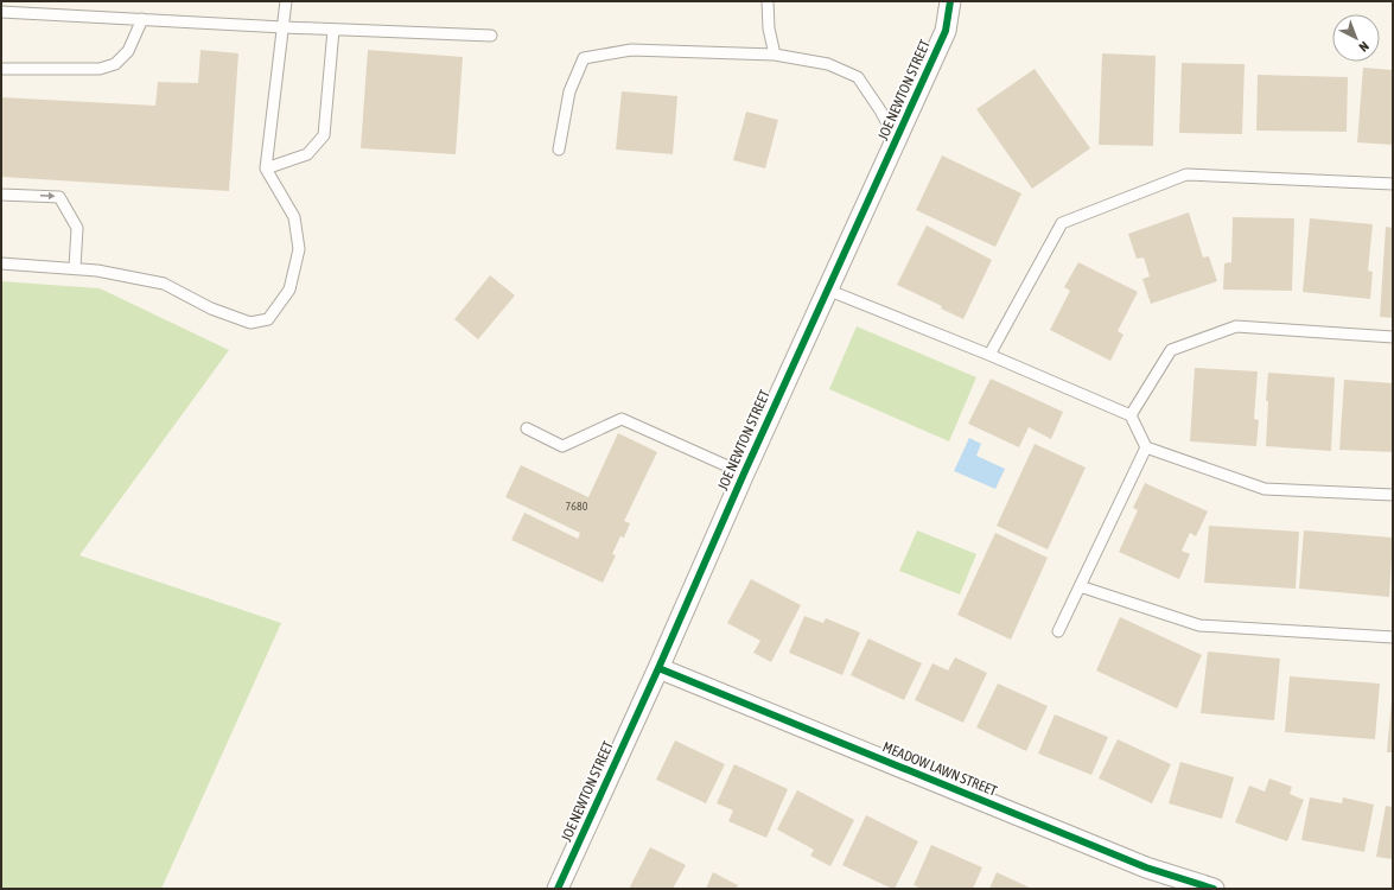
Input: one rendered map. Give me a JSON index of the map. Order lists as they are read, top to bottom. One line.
{"streets":{"street":["JOE NEWTON STREET","MEADOW LAWN STREET"]},"crossings":[["JOE NEWTON STREET","MEADOW LAWN STREET"]],"house_numbers":["7680"],"north":"bottom right"}
